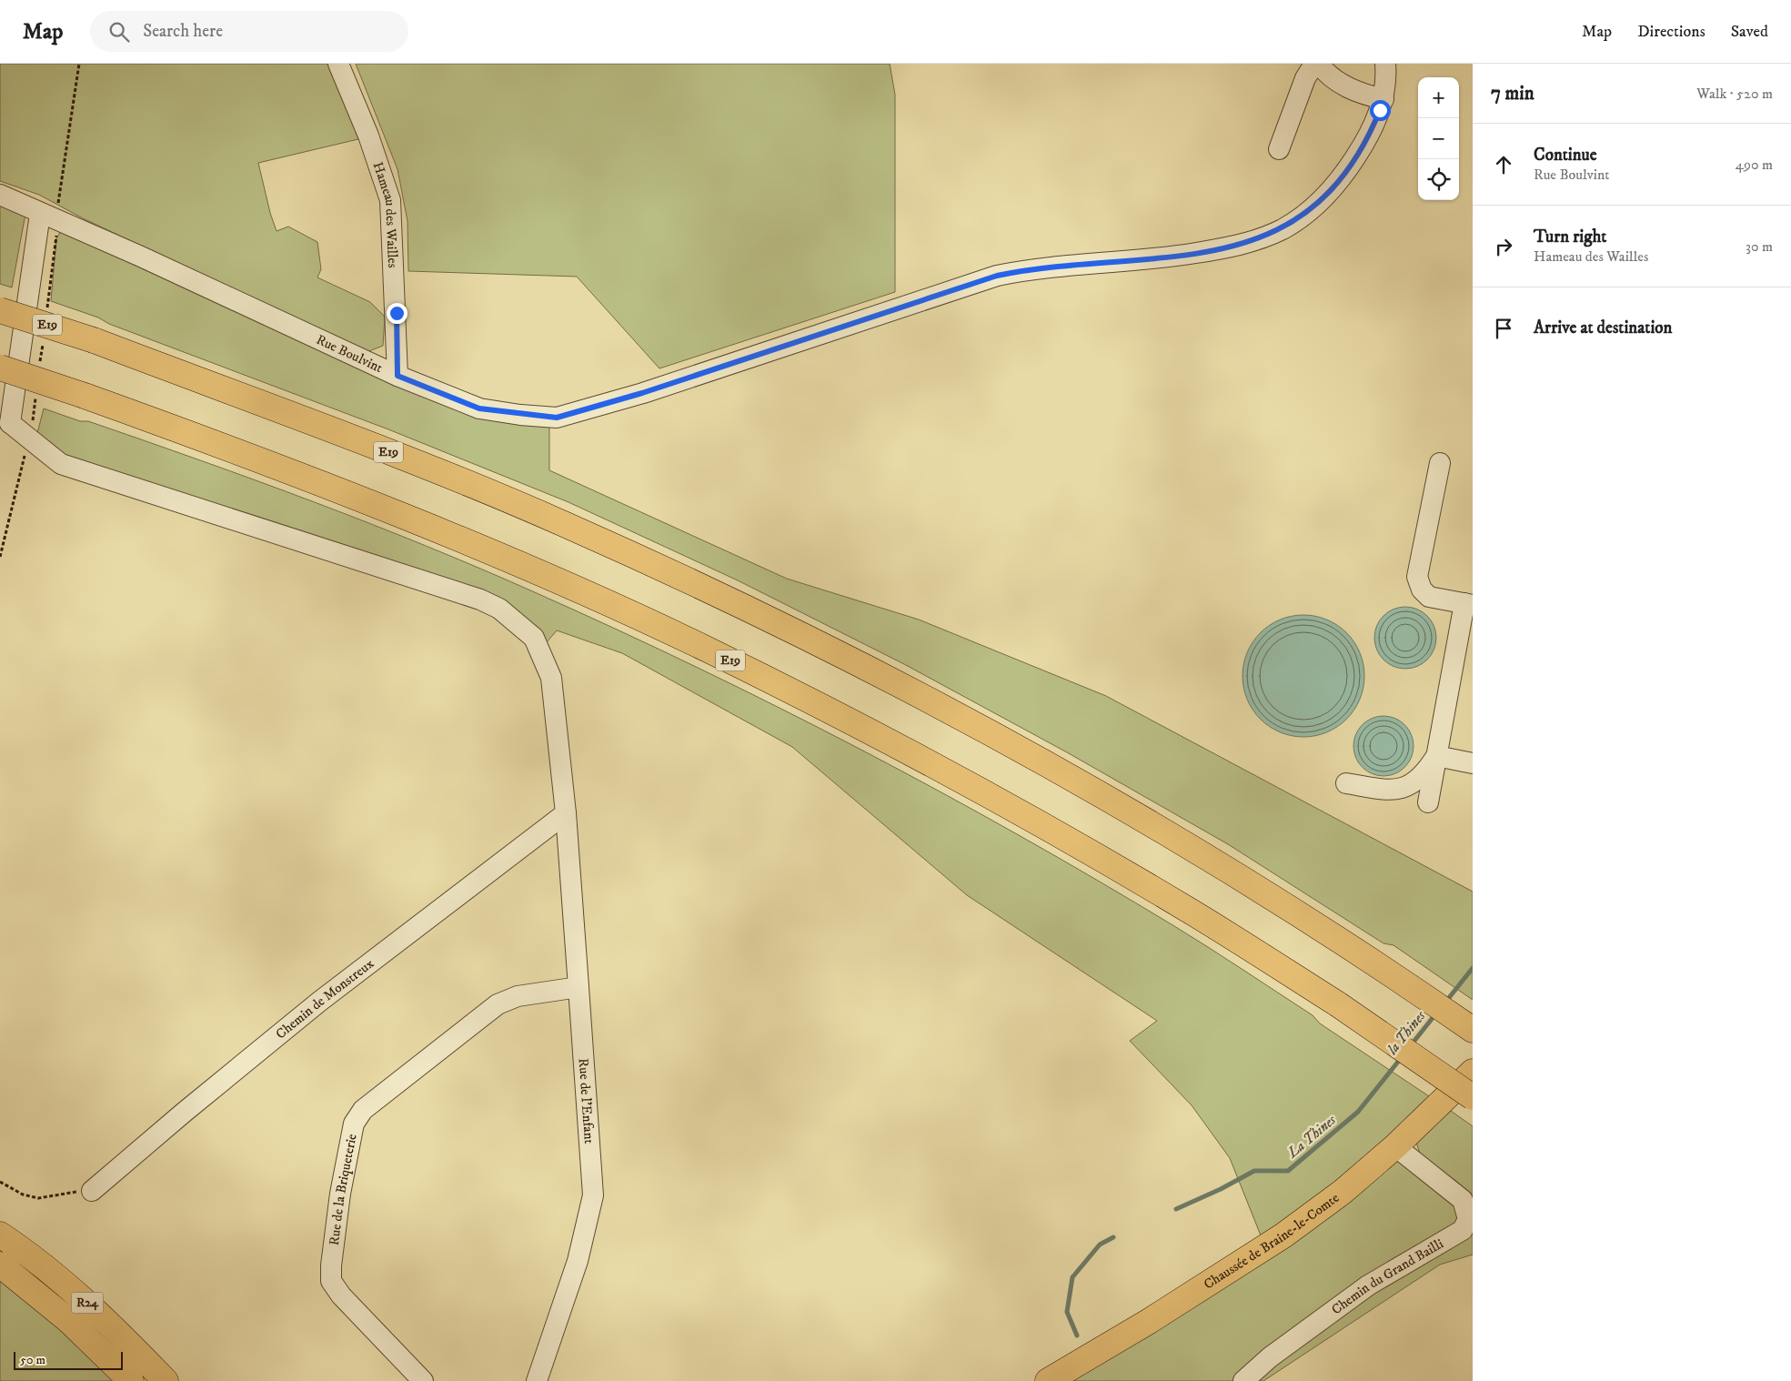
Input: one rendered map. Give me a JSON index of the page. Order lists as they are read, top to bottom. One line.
{"streets":{"main road":["E19","Chaussée de Braine-le-Comte","R24"],"street":["Hameau des Wailles","Rue Boulvint","Chemin de Monstreux","Rue de l'Enfant","Rue de la Briqueterie","Chemin du Grand Bailli"]},"crossings":[["Hameau des Wailles","Rue Boulvint"],["Chemin de Monstreux","Rue de l'Enfant"],["Rue de l'Enfant","Rue de la Briqueterie"],["Chaussée de Braine-le-Comte","Chemin du Grand Bailli"]],"water":["la Thines","La Thines"],"scale_bar":"50 m","page":{"header":"Map","search":"Search here","nav":["Map","Directions","Saved"],"heading":["7 min","Walk · 520 m"],"map_buttons":["+","−"],"list":[["Continue","Rue Boulvint","490 m"],["Turn right","Hameau des Wailles","30 m"],"Arrive at destination"],"scale":"50 m"}}
